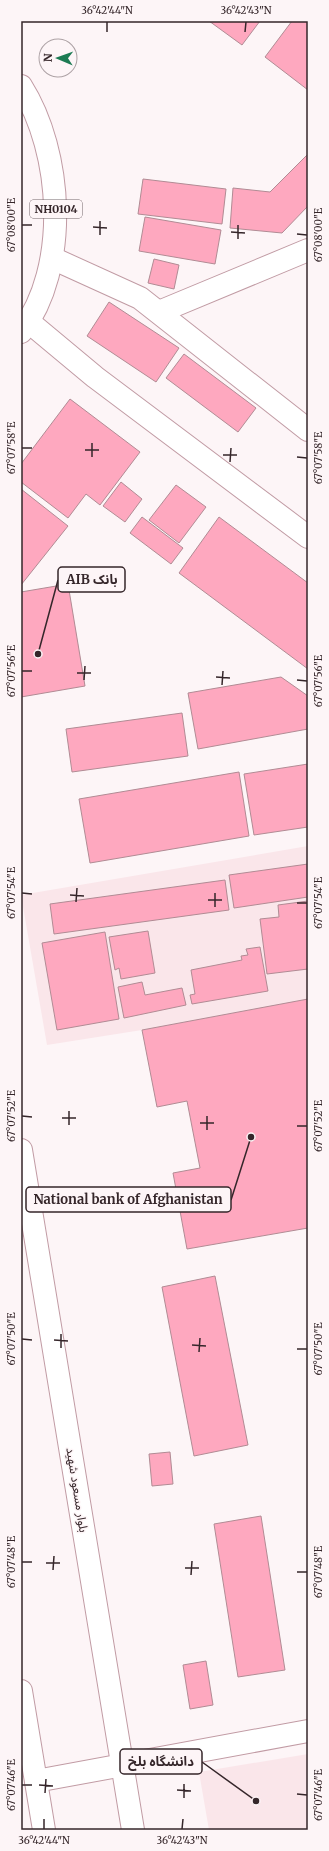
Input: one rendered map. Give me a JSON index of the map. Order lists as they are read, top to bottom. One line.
{"streets":{"main road":["NH0104","بلوار مسعود شهید"]},"places":["AIB بانک","National bank of Afghanistan","دانشگاه بلخ"],"north":"left","coordinates":["36°42'44\"N","36°42'43\"N","67°08'00\"E","67°07'58\"E","67°07'56\"E","67°07'54\"E","67°07'52\"E","67°07'50\"E","67°07'48\"E","67°07'46\"E"]}
